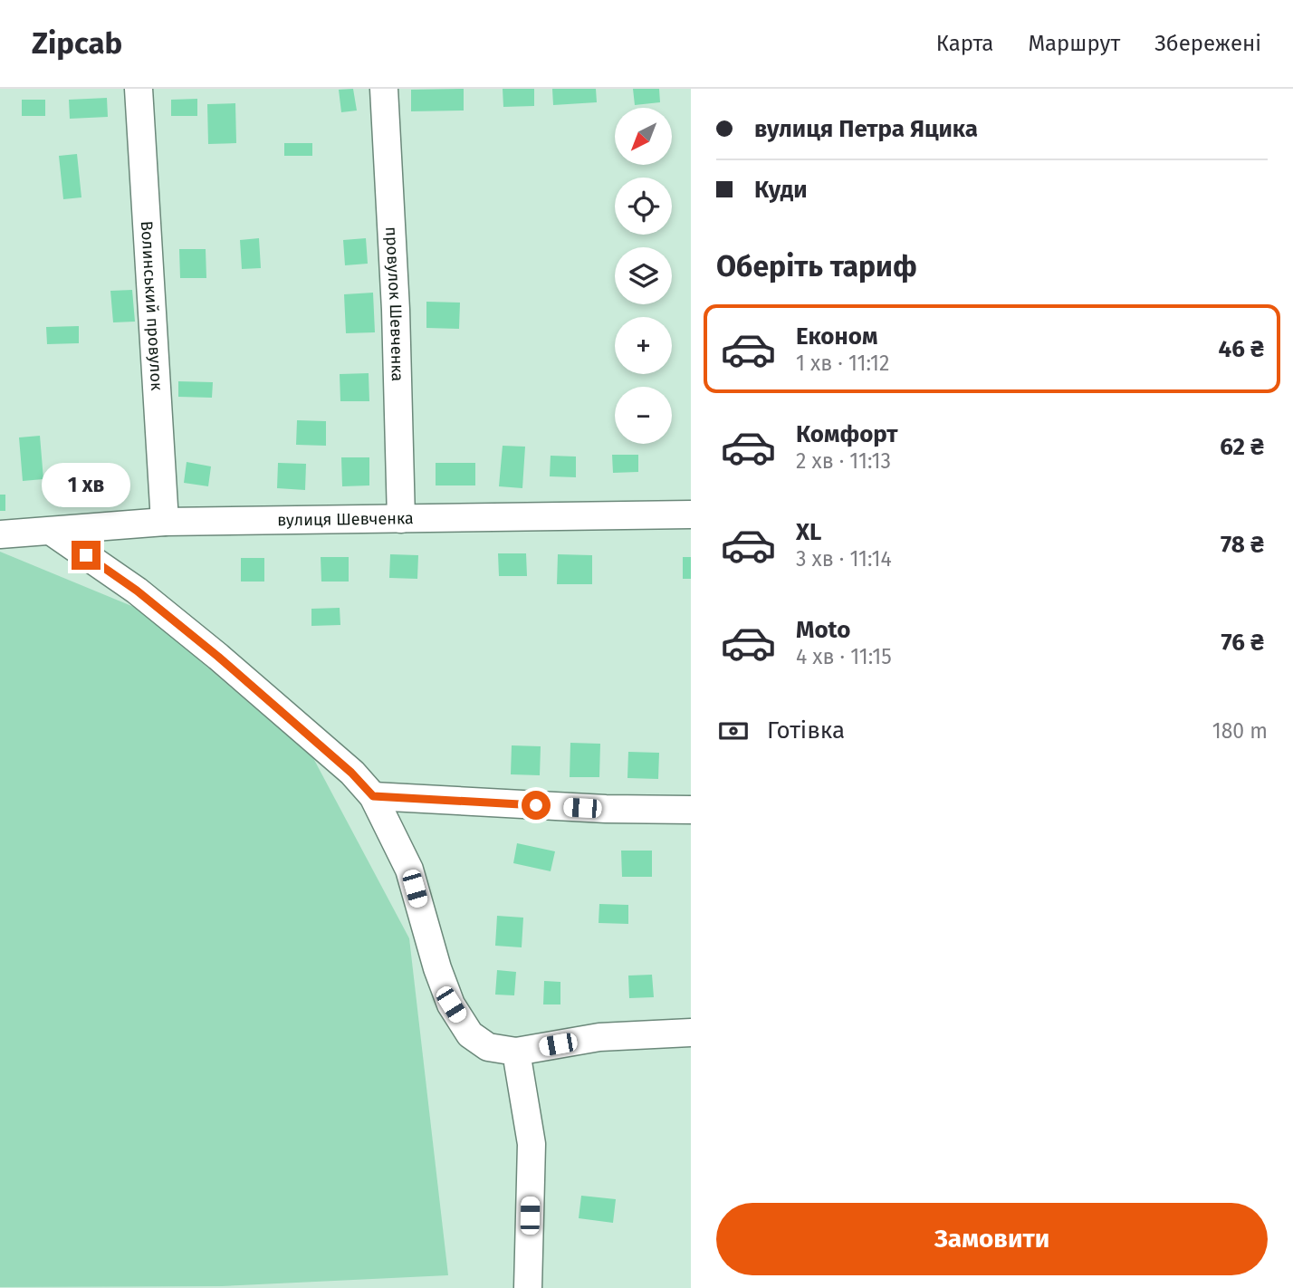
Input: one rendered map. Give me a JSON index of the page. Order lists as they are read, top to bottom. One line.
{"streets":{"street":["провулок Шевченка","Волинський провулок","вулиця Шевченка"]},"crossings":[["провулок Шевченка","вулиця Шевченка"],["Волинський провулок","вулиця Шевченка"]],"north":"bottom left","page":{"header":"Zipcab","nav":["Карта","Маршрут","Збережені"],"banner":["вулиця Петра Яцика","Куди"],"map_buttons":["+","−"],"heading":"Оберіть тариф","list":[{"name":"Економ","note":"1 хв · 11:12","value":"46 ₴"},{"name":"Комфорт","note":"2 хв · 11:13","value":"62 ₴"},{"name":"XL","note":"3 хв · 11:14","value":"78 ₴"},{"name":"Moto","note":"4 хв · 11:15","value":"76 ₴"}],"bubble":"1 хв","pay":["Готівка","180 m"],"buttons":"Замовити"}}
